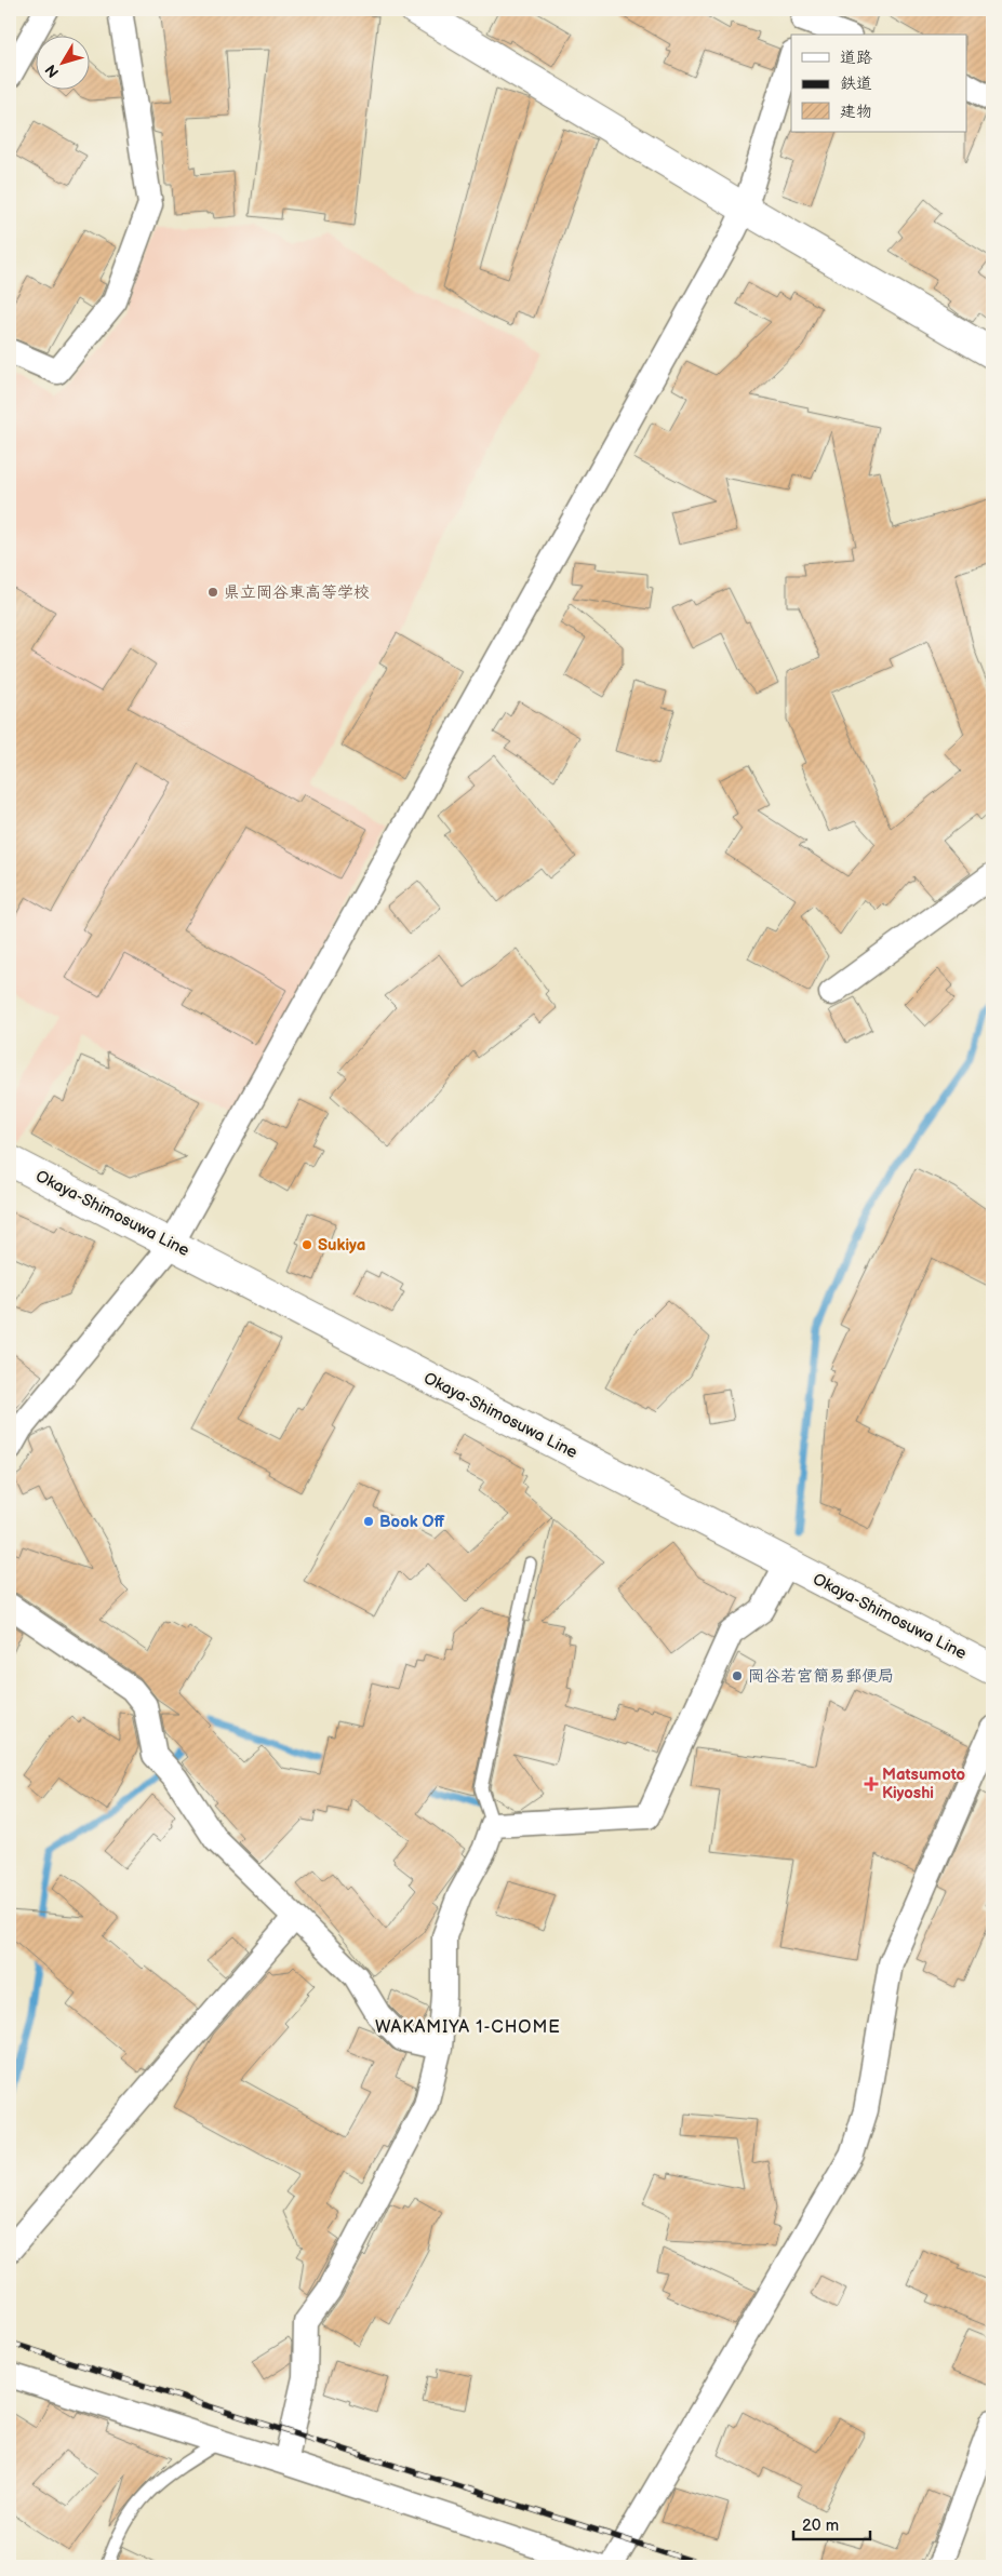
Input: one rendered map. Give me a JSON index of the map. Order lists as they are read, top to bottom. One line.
{"streets":{"main road":["Okaya-Shimosuwa Line"]},"districts":["WAKAMIYA 1-CHOME"],"places":{"other":["県立岡谷東高等学校","Sukiya","Book Off","岡谷若宮簡易郵便局"],"health":["Matsumoto Kiyoshi"]},"legend":["道路","鉄道","建物"],"scale_bar":"20 m","north":"bottom left"}
